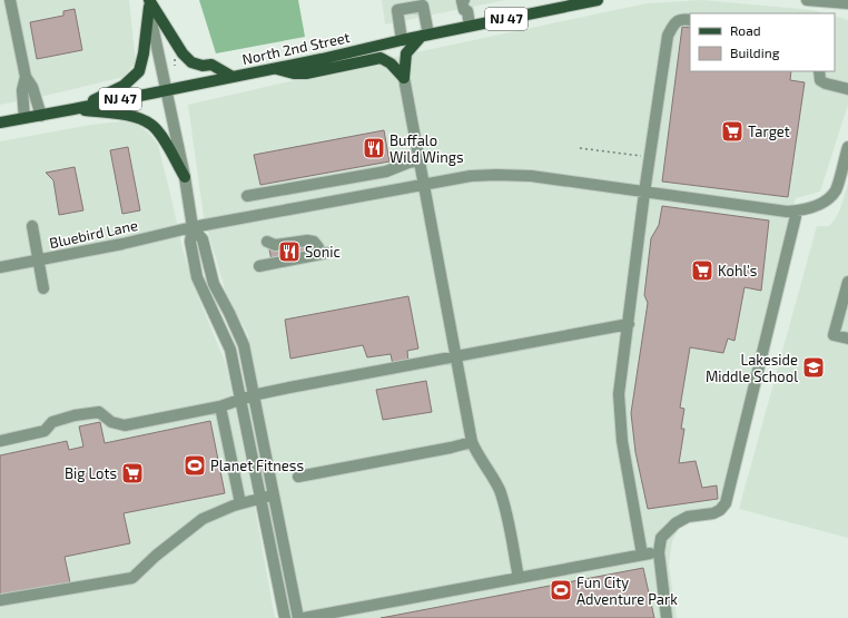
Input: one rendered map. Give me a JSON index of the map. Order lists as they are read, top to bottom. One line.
{"streets":{"main road":["NJ 47","North 2nd Street"],"street":["Bluebird Lane"]},"places":{"supermarket":["Target","Kohl's","Big Lots"],"restaurant":["Buffalo Wild Wings","Sonic"],"school or university":["Lakeside Middle School"],"sports":["Planet Fitness","Fun City Adventure Park"]},"legend":["Road","Building"]}
